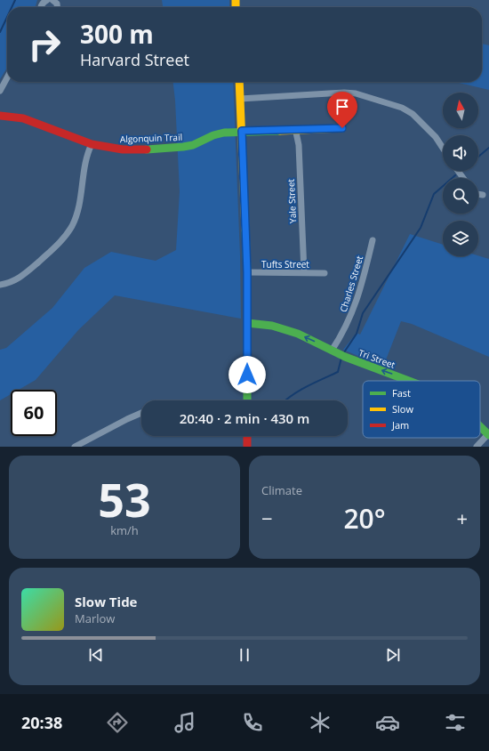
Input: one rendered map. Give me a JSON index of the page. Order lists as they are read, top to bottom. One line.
{"streets":{"street":["Algonquin Trail","Yale Street","Tufts Street","Charles Street","Tri Street"]},"crossings":[["Algonquin Trail","Yale Street"],["Yale Street","Tufts Street"],["Charles Street","Tri Street"]],"one_way":["Tri Street"],"legend":["Fast","Slow","Jam"],"north":"top","page":{"turn":["300 m","Harvard Street"],"limit":"60","trip":"20:40 · 2 min · 430 m","tile":[["53","km/h"],"Climate"],"heat":["−","20°","+"],"song":["Slow Tide","Marlow"],"tabs":"20:38"}}
